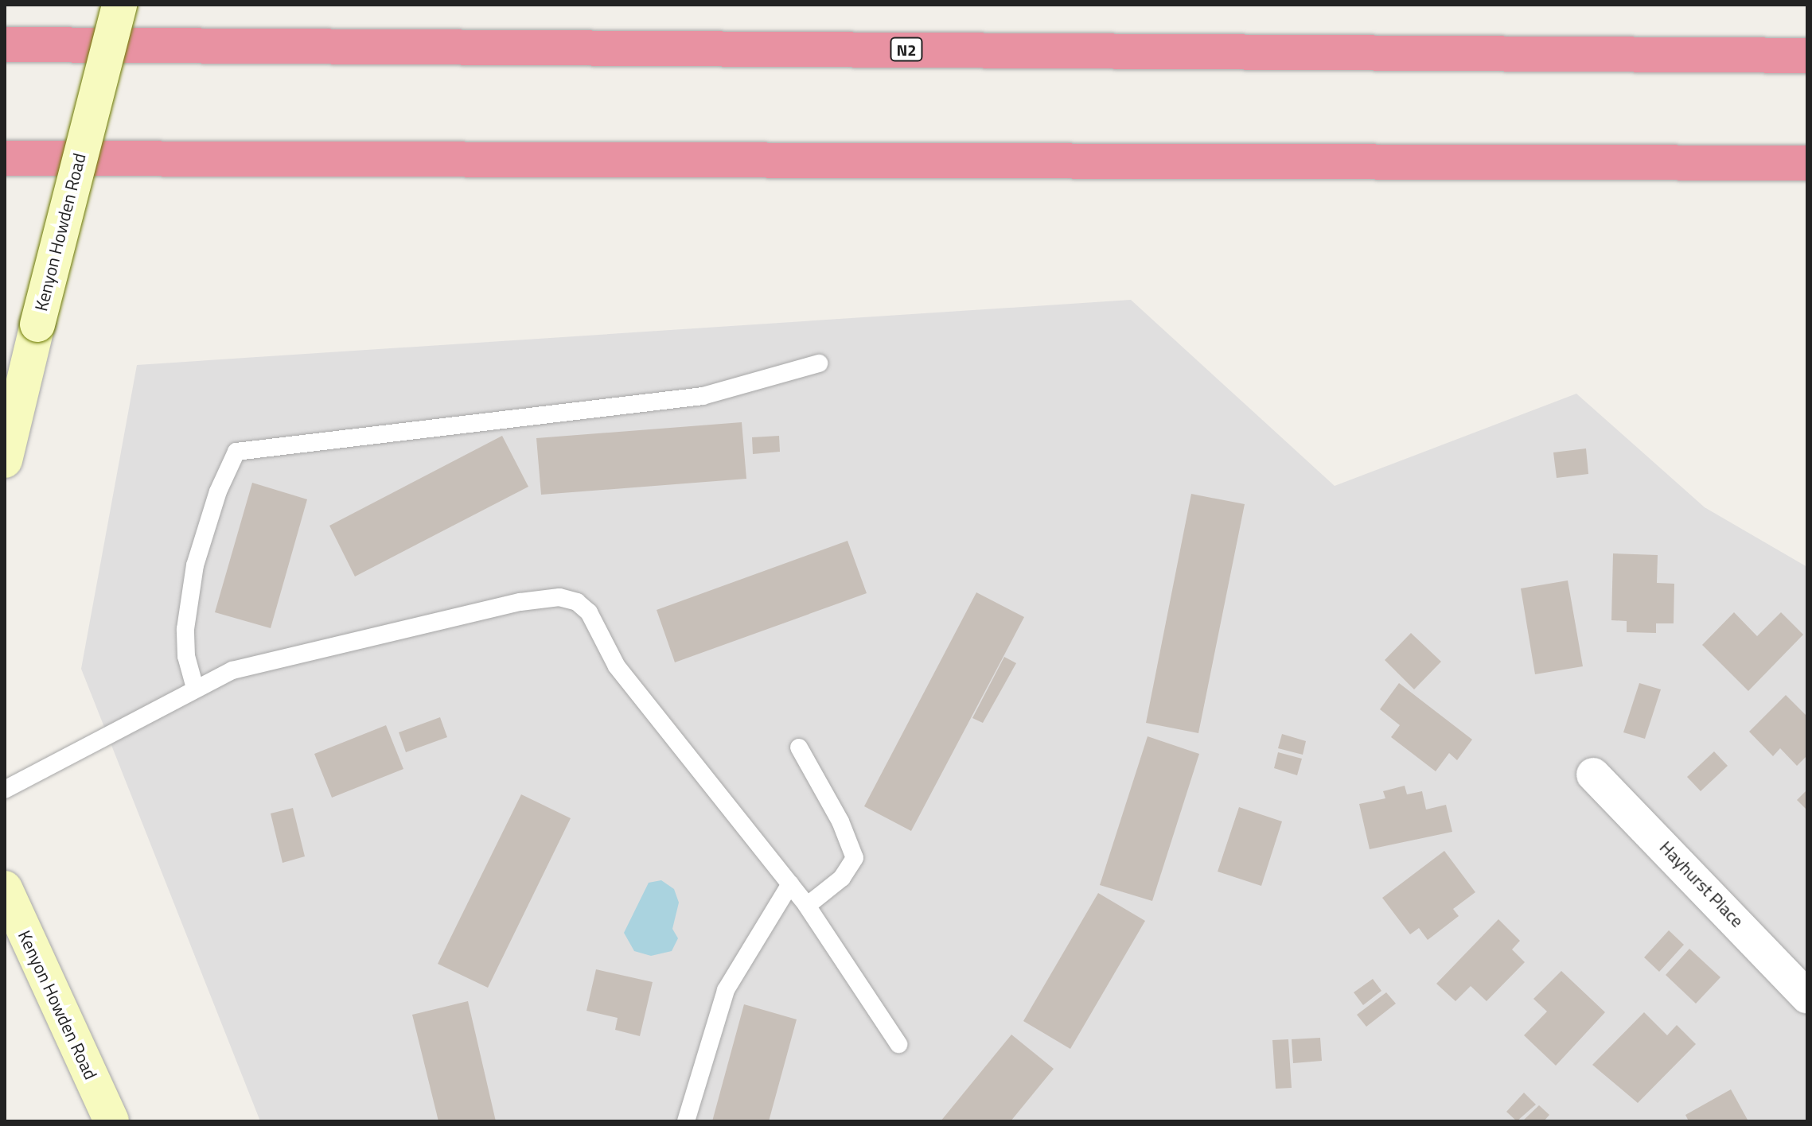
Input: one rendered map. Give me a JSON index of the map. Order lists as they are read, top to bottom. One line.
{"streets":{"highway":["N2"],"street":["Kenyon Howden Road","Hayhurst Place"]}}
